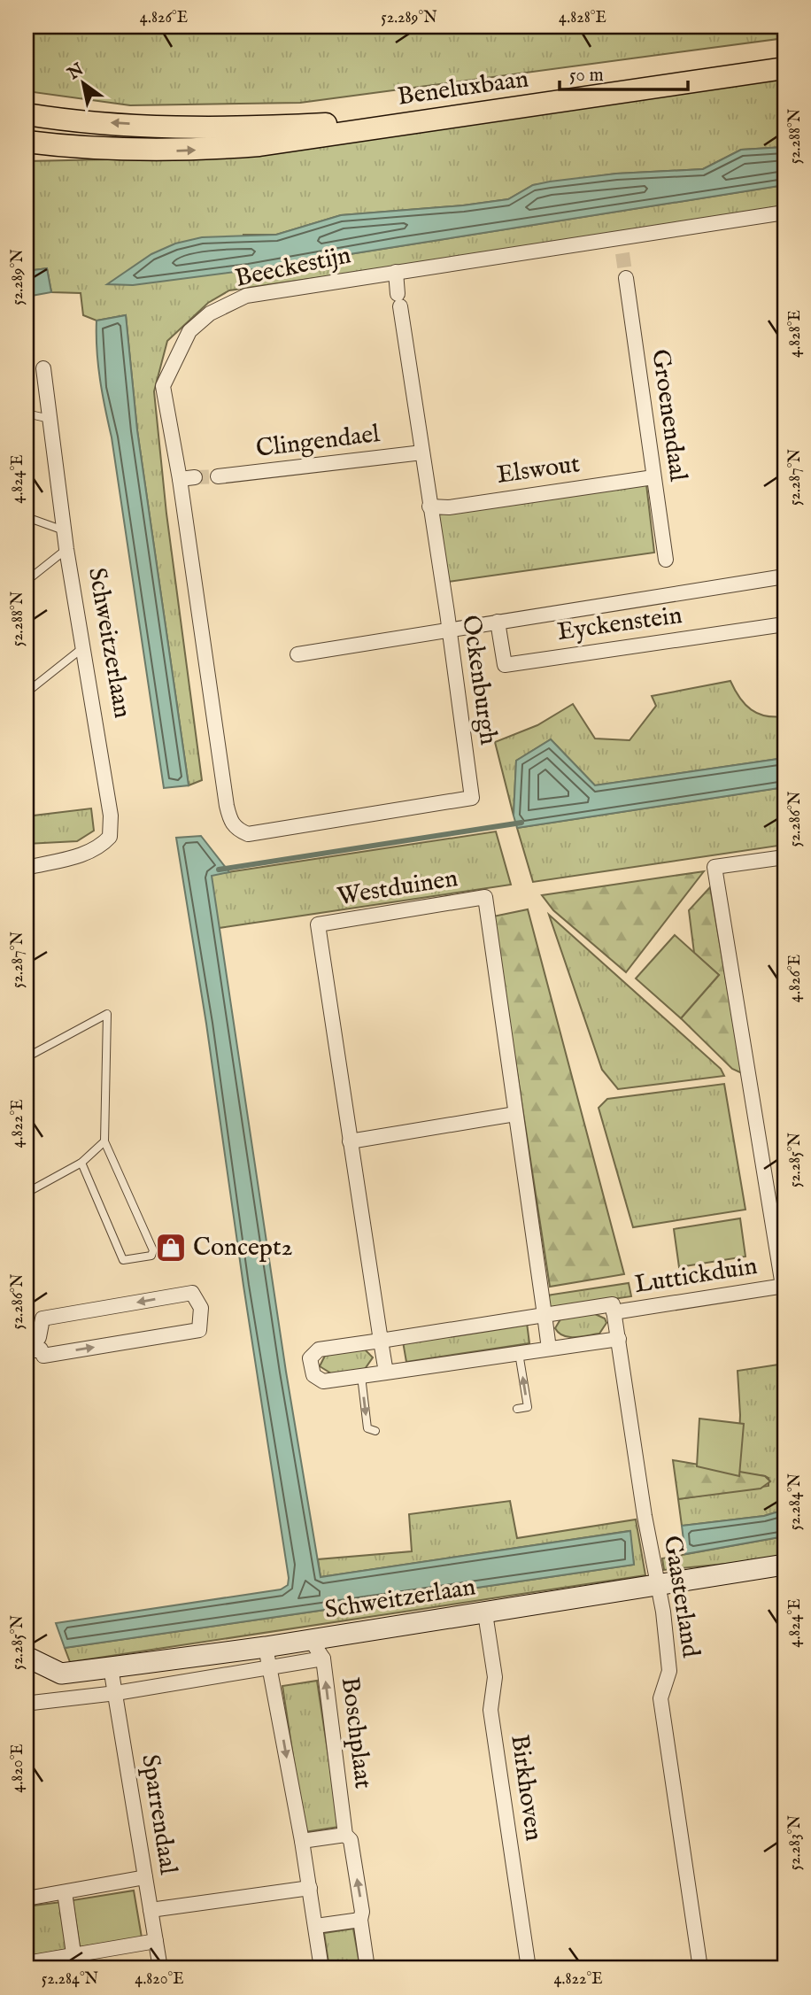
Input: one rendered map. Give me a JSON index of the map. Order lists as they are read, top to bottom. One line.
{"streets":{"main road":["Beneluxbaan"],"street":["Beeckestijn","Groenendaal","Clingendael","Elswout","Eyckenstein","Schweitzerlaan","Ockenburgh","Westduinen","Luttickduin","Gaasterland","Boschplaat","Birkhoven","Sparrendaal"]},"crossings":[["Beeckestijn","Ockenburgh"],["Groenendaal","Elswout"],["Clingendael","Ockenburgh"],["Elswout","Ockenburgh"],["Eyckenstein","Ockenburgh"],["Schweitzerlaan","Gaasterland"],["Schweitzerlaan","Boschplaat"],["Schweitzerlaan","Birkhoven"],["Schweitzerlaan","Sparrendaal"],["Westduinen","Luttickduin"],["Luttickduin","Gaasterland"]],"places":{"shop":["Concept2"]},"scale_bar":"50 m","north":"top left","coordinates":["4.826°E","52.289°N","4.828°E","52.288°N","52.287°N","4.824°E","52.286°N","4.822°E","52.285°N","52.284°N","4.820°E","52.283°N"]}
